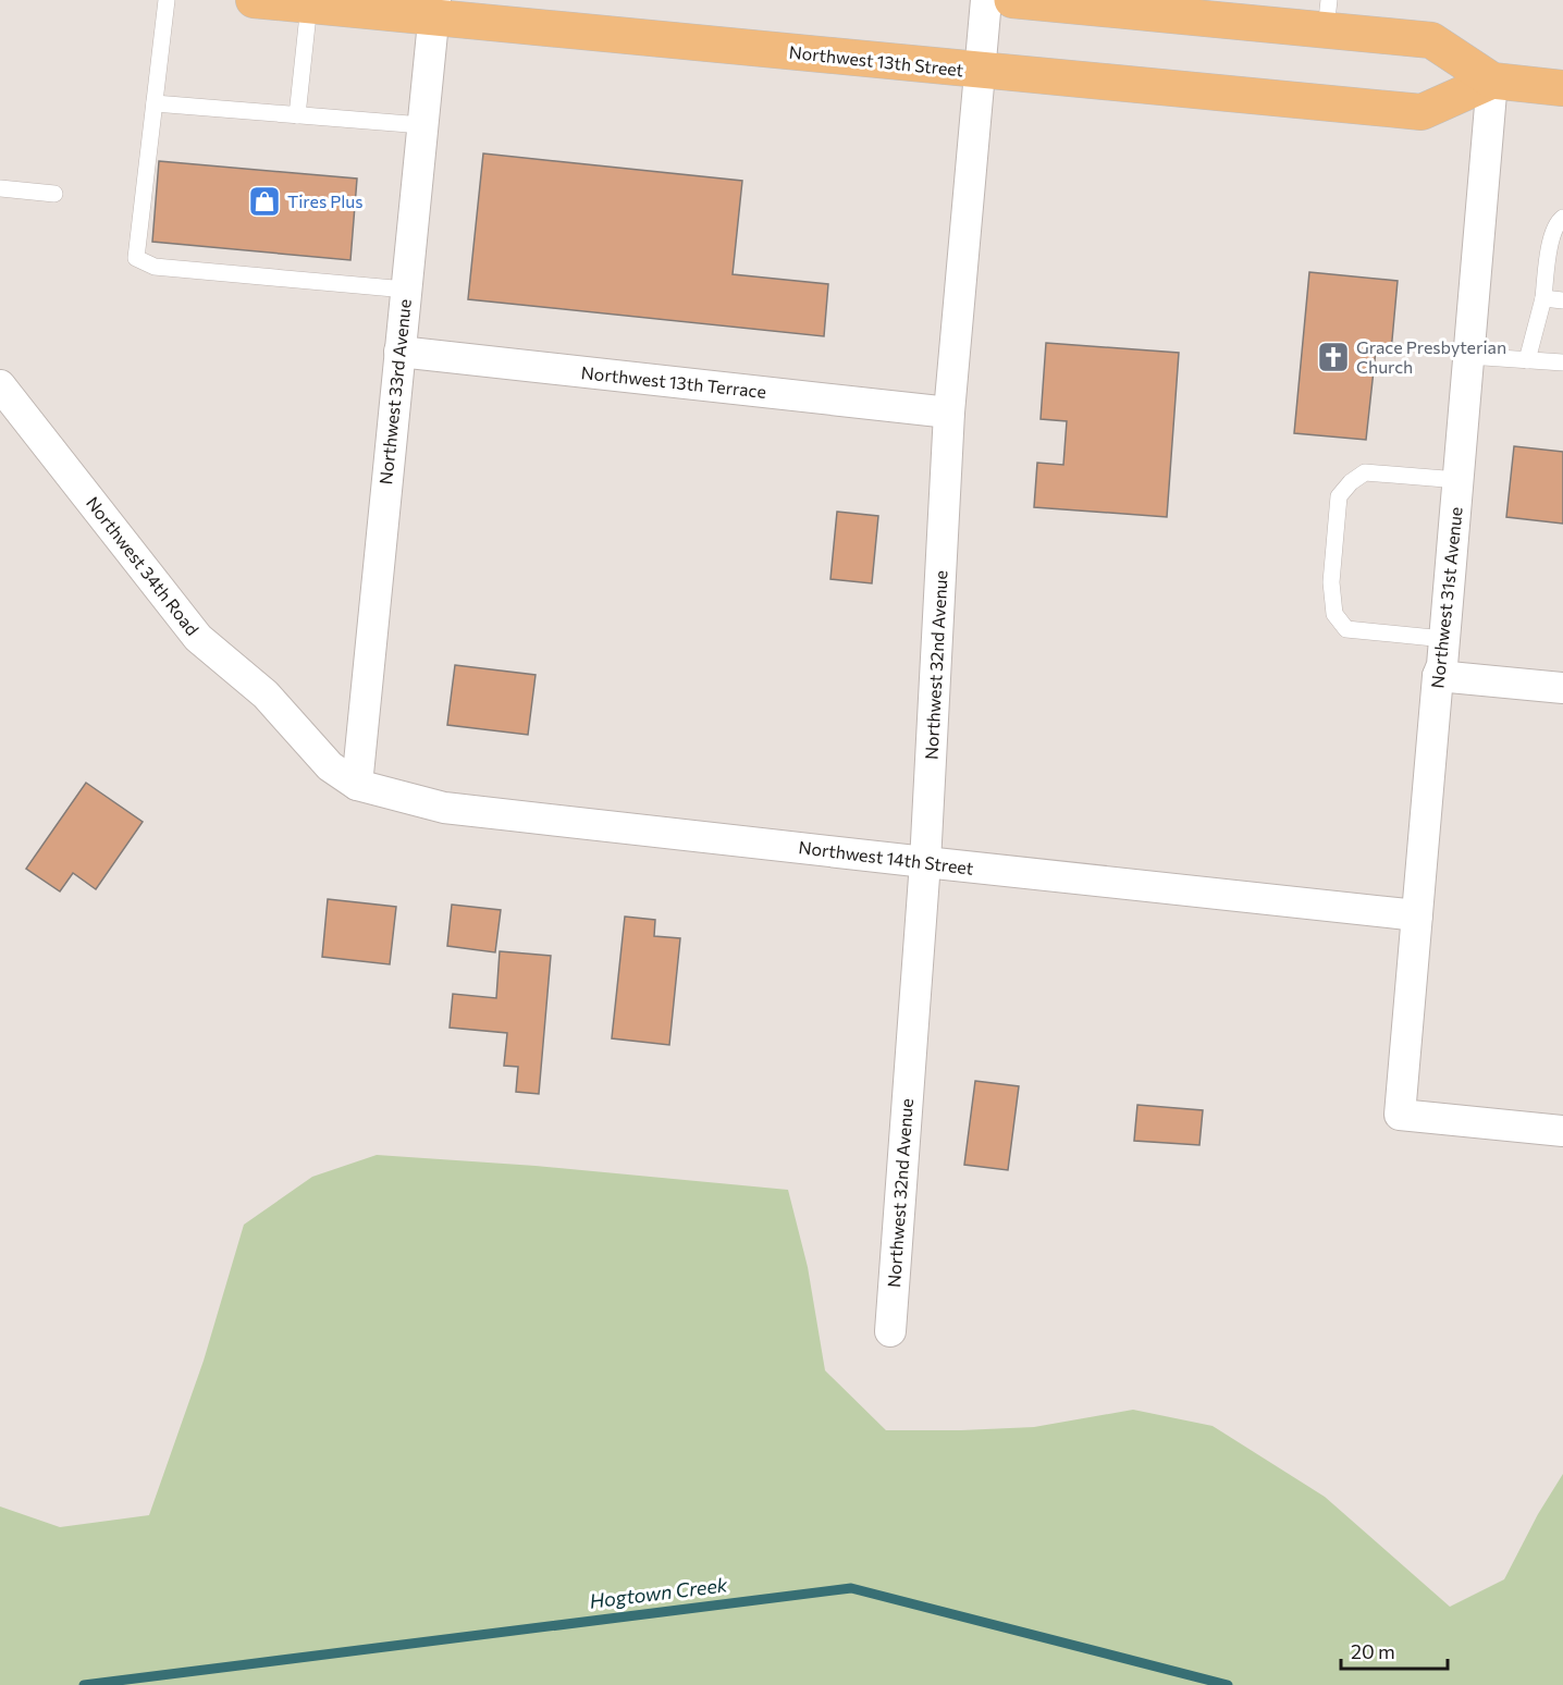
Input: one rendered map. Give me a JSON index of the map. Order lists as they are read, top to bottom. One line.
{"streets":{"main road":["Northwest 13th Street"],"street":["Northwest 13th Terrace","Northwest 33rd Avenue","Northwest 34th Road","Northwest 31st Avenue","Northwest 32nd Avenue","Northwest 14th Street"]},"crossings":[["Northwest 13th Street","Northwest 33rd Avenue"],["Northwest 13th Street","Northwest 31st Avenue"],["Northwest 13th Street","Northwest 32nd Avenue"],["Northwest 13th Terrace","Northwest 33rd Avenue"],["Northwest 13th Terrace","Northwest 32nd Avenue"],["Northwest 33rd Avenue","Northwest 34th Road"],["Northwest 33rd Avenue","Northwest 14th Street"],["Northwest 34th Road","Northwest 14th Street"],["Northwest 31st Avenue","Northwest 14th Street"],["Northwest 32nd Avenue","Northwest 14th Street"]],"water":["Hogtown Creek"],"places":{"shop":["Tires Plus"],"church":["Grace Presbyterian Church"]},"scale_bar":"20 m"}
